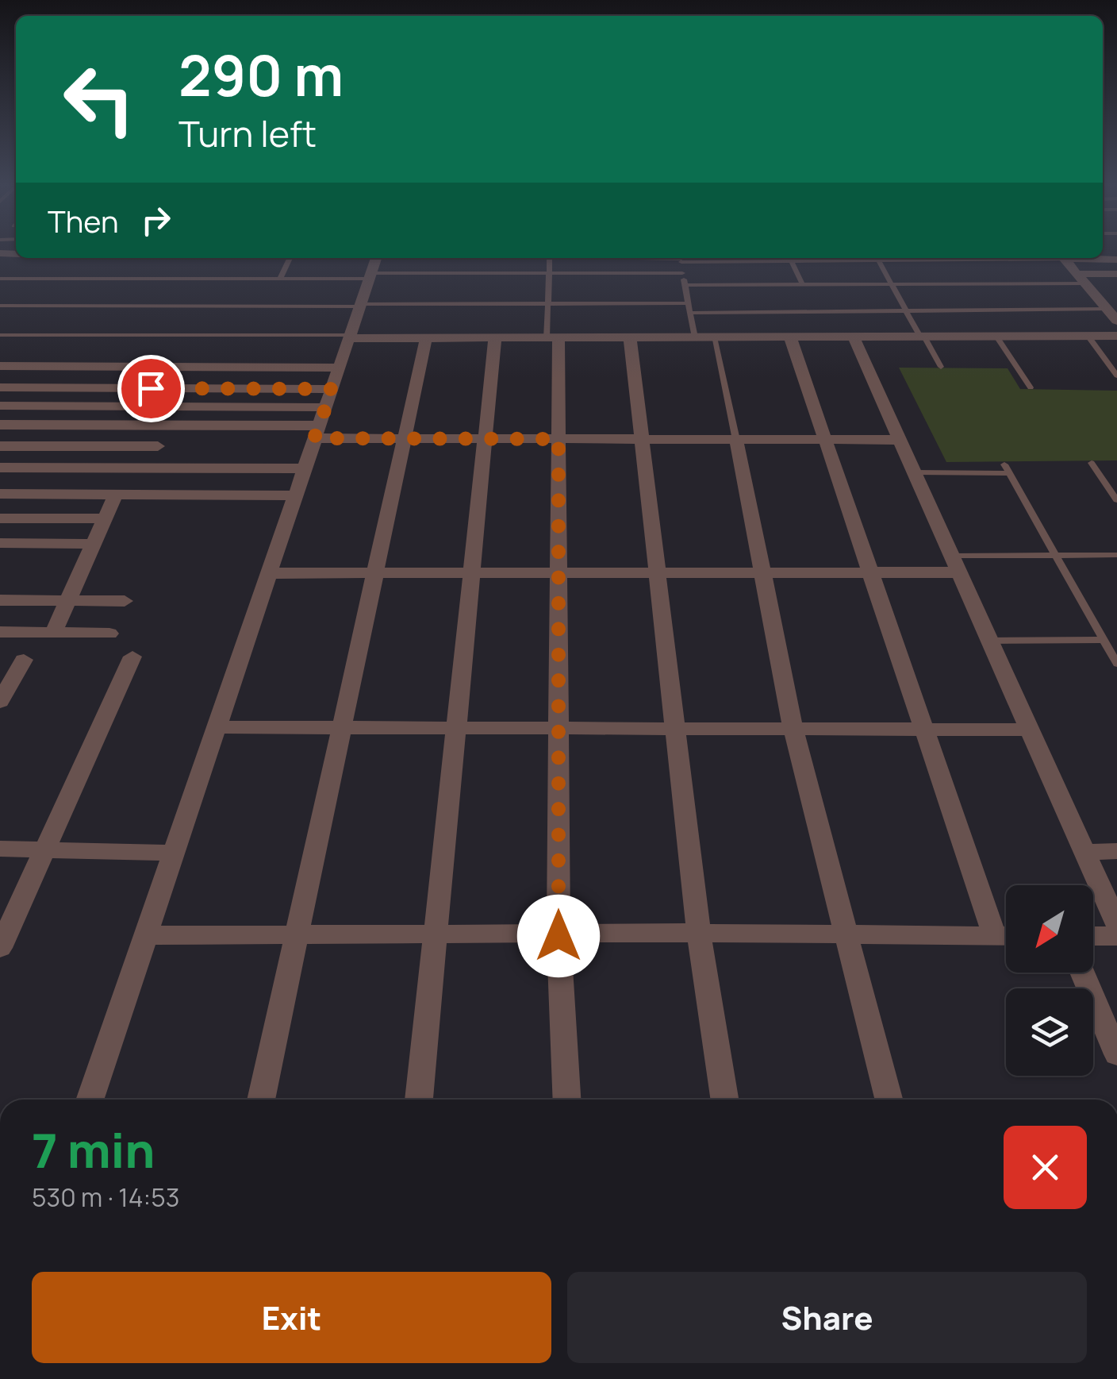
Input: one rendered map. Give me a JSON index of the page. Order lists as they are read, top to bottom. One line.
{"north":"bottom left","page":{"turn":["290 m","Turn left"],"then":"Then","heading":["7 min","530 m · 14:53"],"buttons":["Exit","Share"]}}
